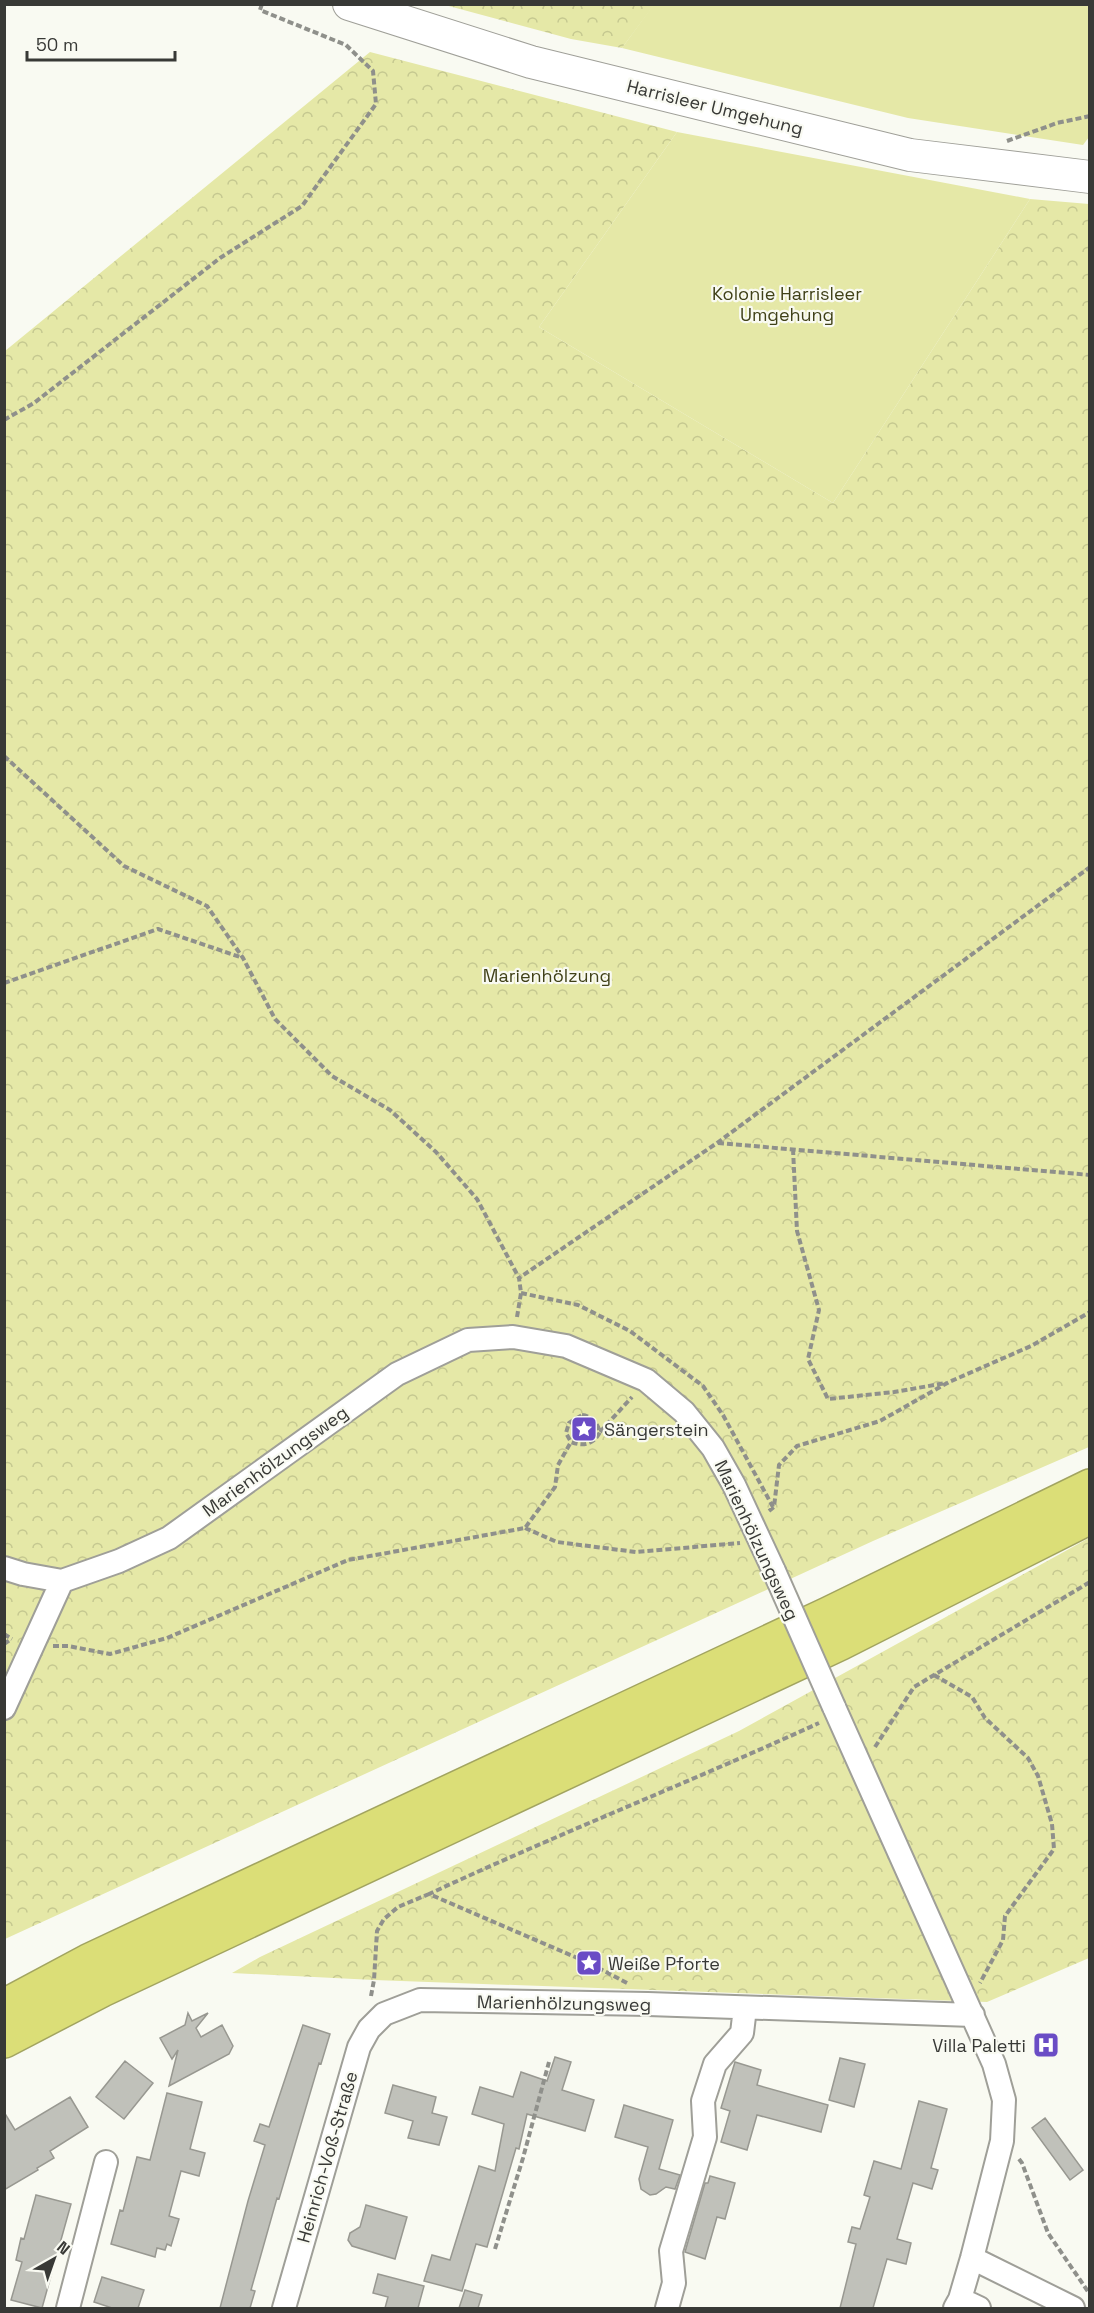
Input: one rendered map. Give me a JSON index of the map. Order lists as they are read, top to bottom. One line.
{"streets":{"main road":["Harrisleer Umgehung"],"street":["Marienhölzungsweg","Heinrich-Voß-Straße"]},"crossings":[["Marienhölzungsweg","Heinrich-Voß-Straße"]],"parks":["Kolonie Harrisleer Umgehung","Marienhölzung"],"places":{"place":["Sängerstein","Weiße Pforte"],"hospital":["Villa Paletti"]},"scale_bar":"50 m","north":"top right"}
